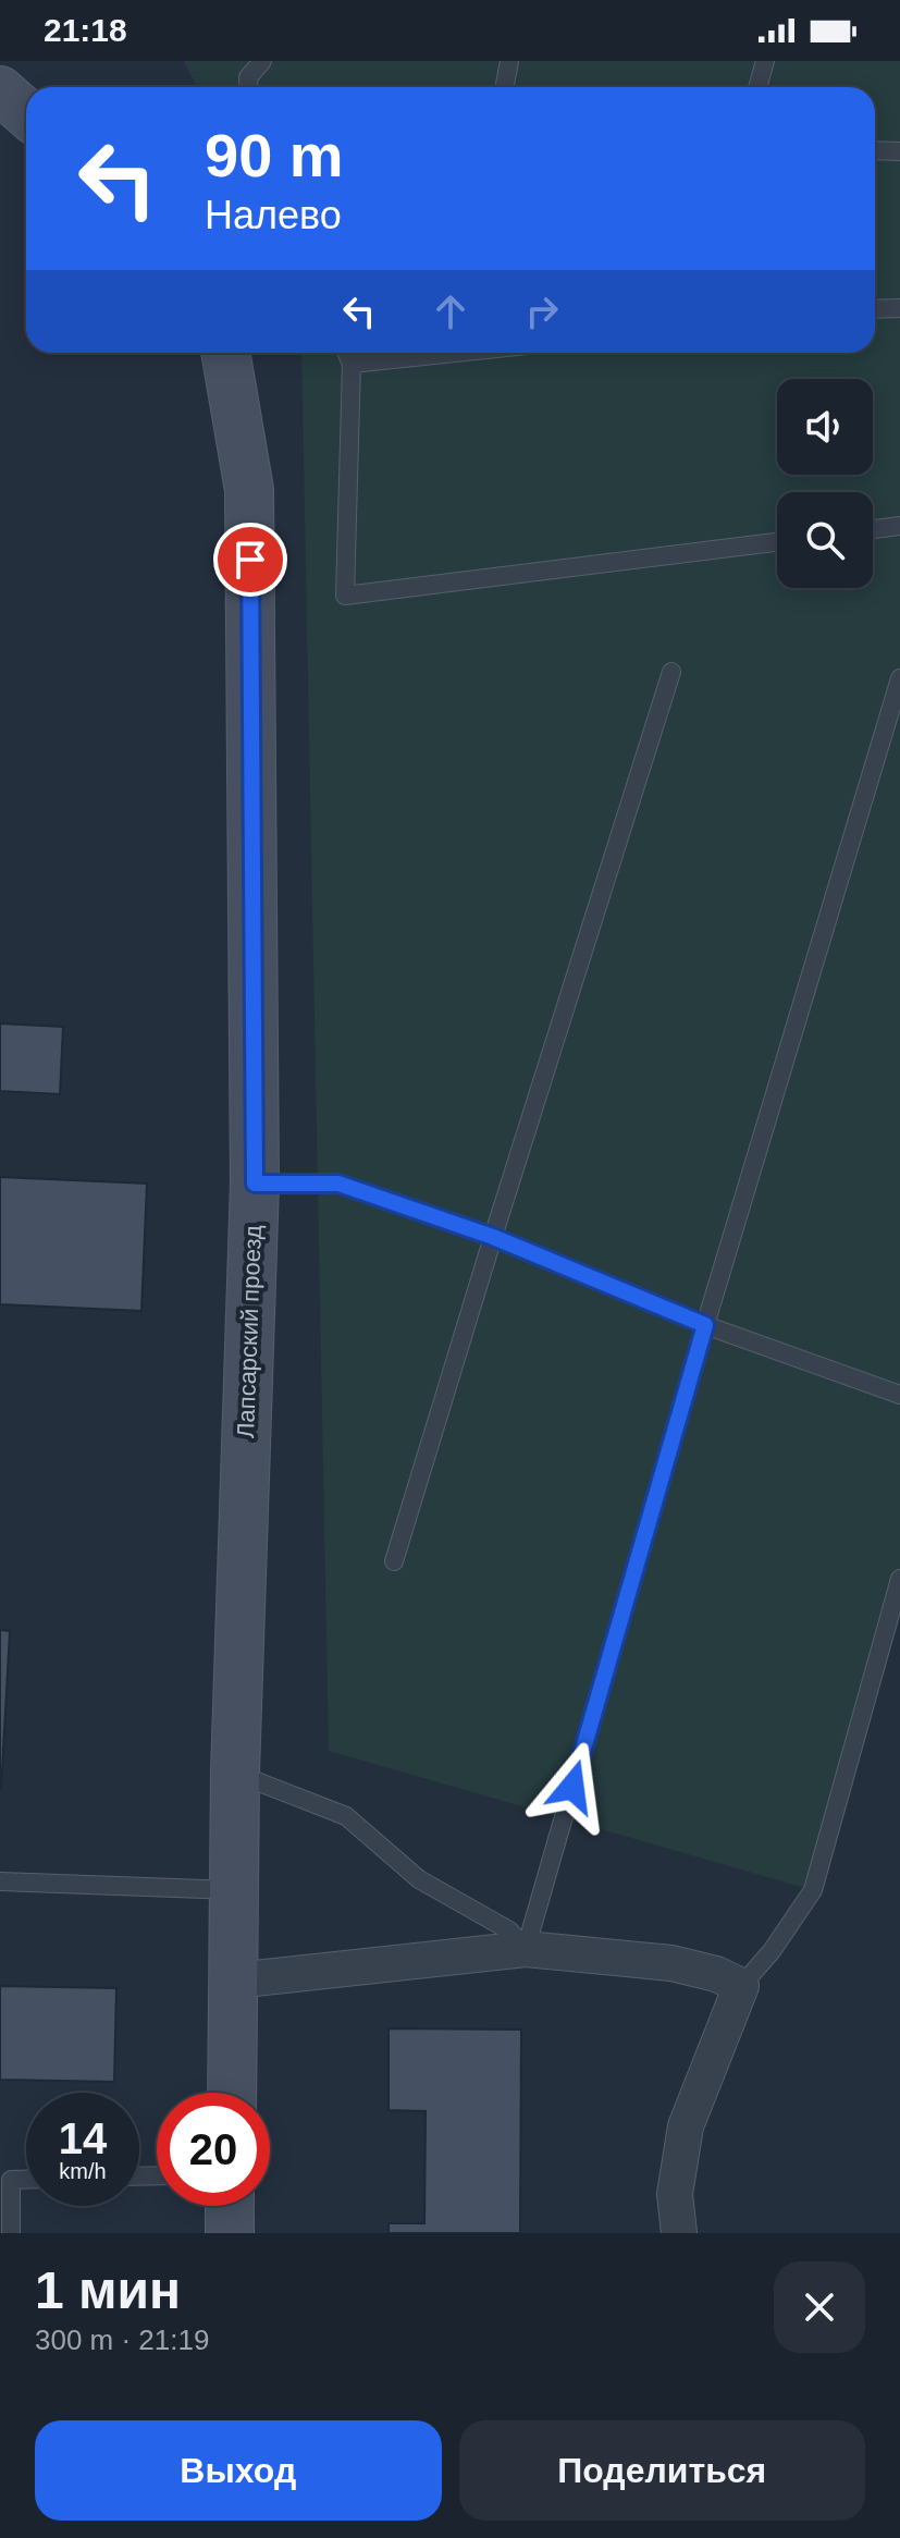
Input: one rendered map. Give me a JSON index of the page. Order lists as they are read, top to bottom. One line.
{"streets":{"street":["Лапсарский проезд"]},"page":{"status":"21:18","turn":["90 m","Налево"],"speed":"14 km/h","limit":"20","heading":["1 мин","300 m · 21:19"],"buttons":["Выход","Поделиться"]}}
